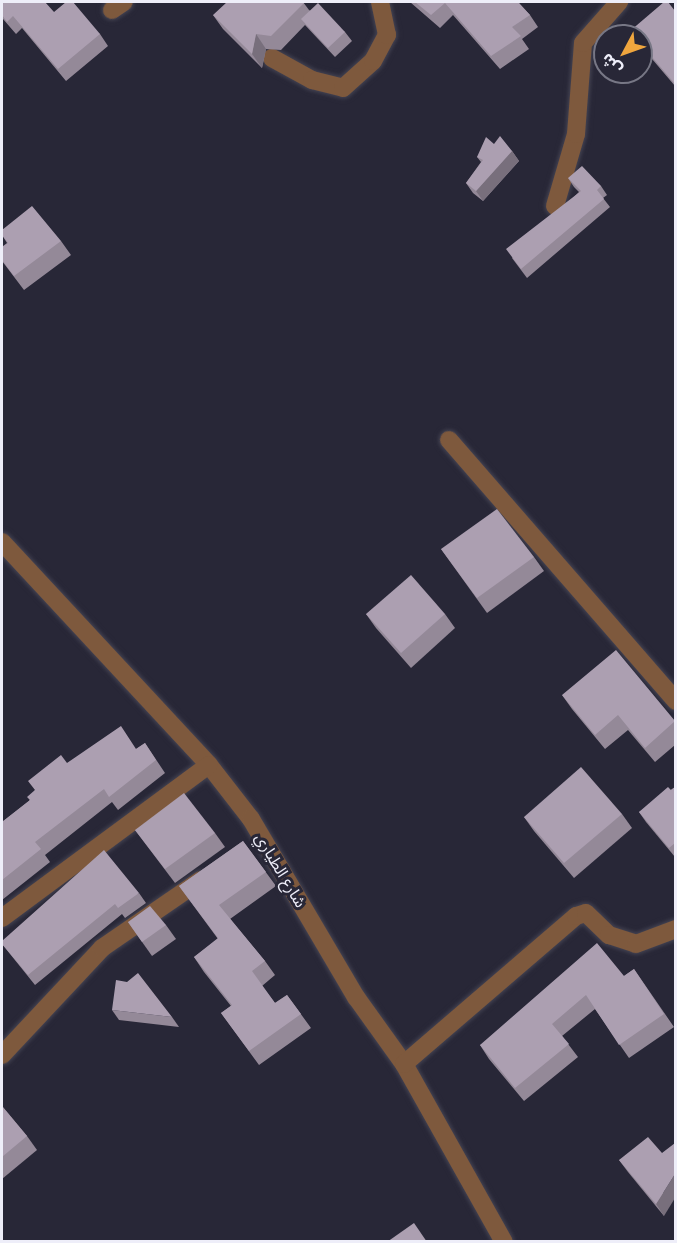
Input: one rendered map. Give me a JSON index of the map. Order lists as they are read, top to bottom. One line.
{"streets":{"street":["شارع الطياري"]},"north":"bottom left"}
